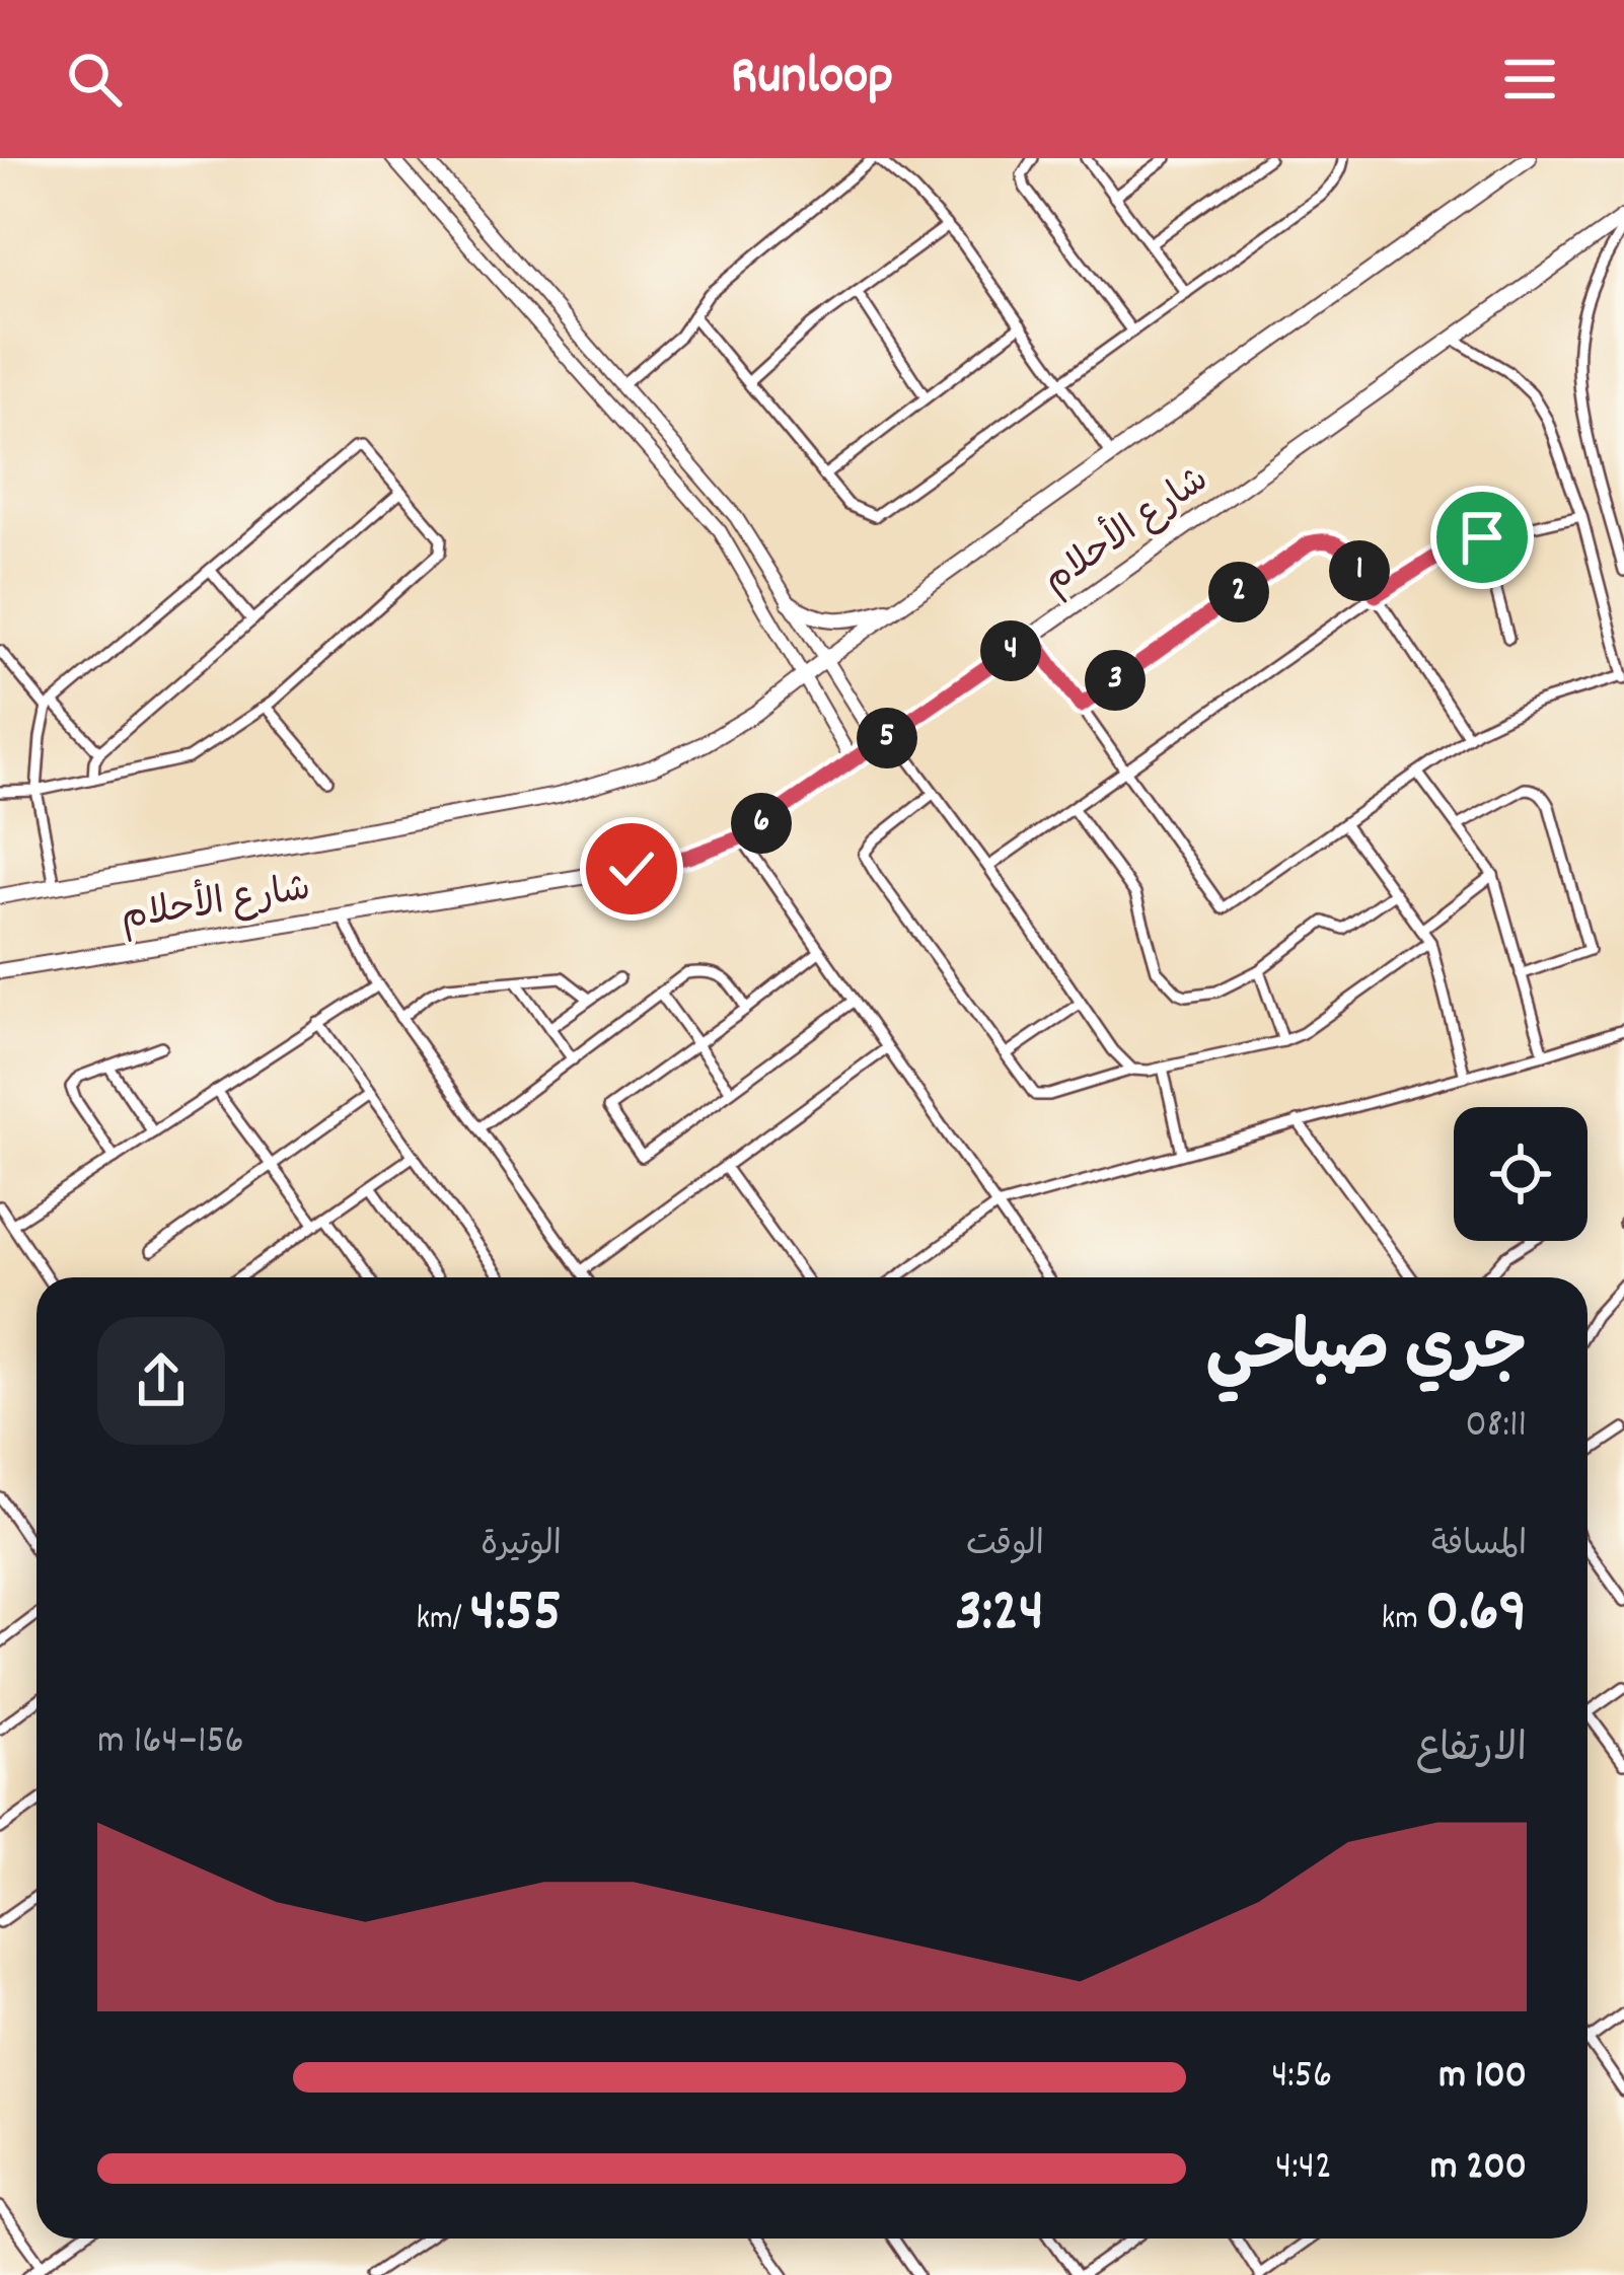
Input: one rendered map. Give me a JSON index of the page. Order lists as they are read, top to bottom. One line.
{"streets":{"main road":["شارع الأحلام"]},"page":{"header":"Runloop","pins":["1","2","4","3","5","6"],"heading":["جري صباحي","08:11"],"stats":[["المسافة","0.69 km"],["الوقت","3:24"],["الوتيرة","4:55 /km"]],"chart":["الارتفاع","156–164 m"],"list":[{"name":"100 m","note":"4:56"},{"name":"200 m","note":"4:42"}]}}
